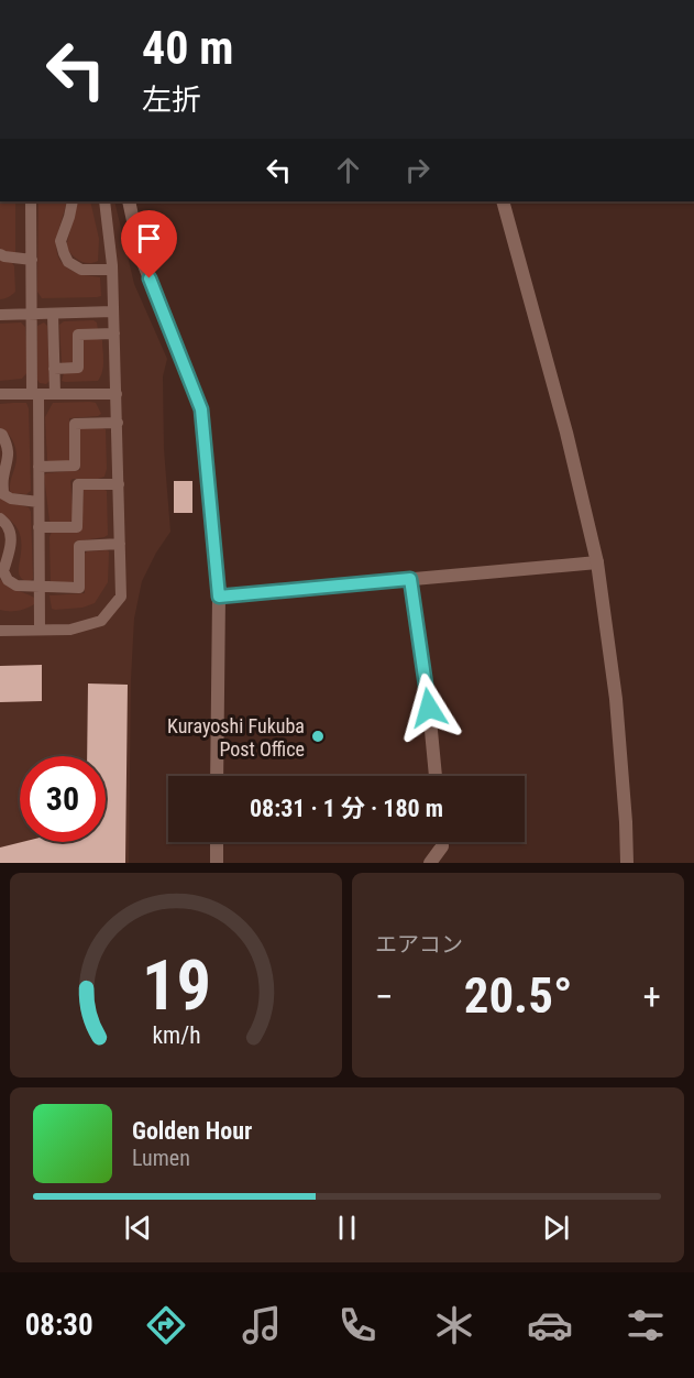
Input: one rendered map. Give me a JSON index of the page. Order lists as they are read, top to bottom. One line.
{"places":["Kurayoshi Fukuba Post Office"],"page":{"turn":["40 m","左折"],"limit":"30","trip":"08:31 · 1 分 · 180 m","tile":"エアコン","heat":["−","20.5°","+"],"song":["Golden Hour","Lumen"],"tabs":"08:30","gauge":["19","km/h"]}}
